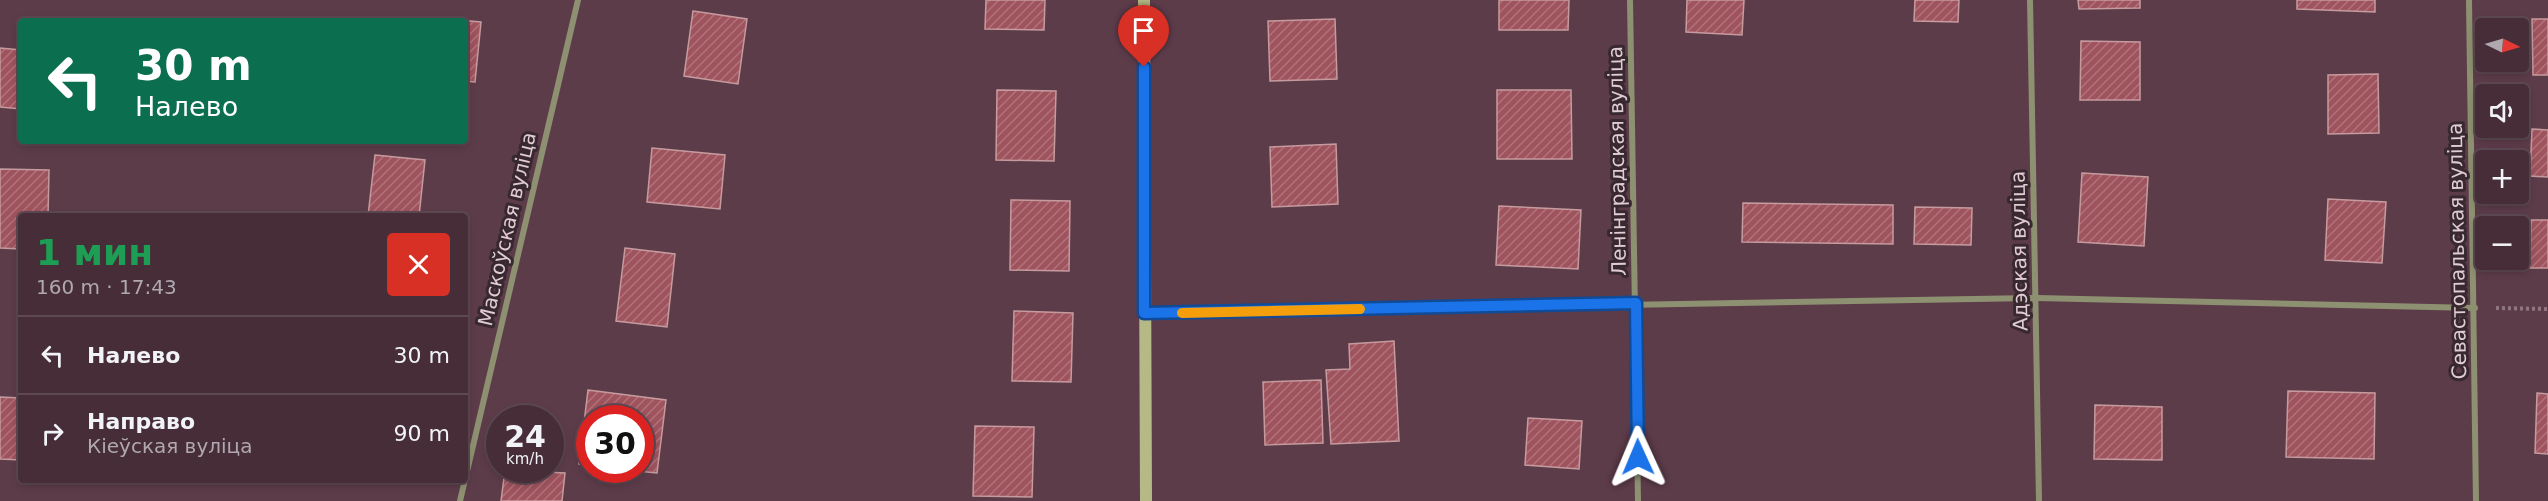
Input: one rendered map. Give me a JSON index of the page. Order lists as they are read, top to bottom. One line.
{"streets":{"street":["Ленінградская вуліца","Маскоўская вуліца","Адэская вуліца","Севастопальская вуліца"]},"north":"right","page":{"map_buttons":["+","−"],"turn":["30 m","Налево"],"heading":["1 мин","160 m · 17:43"],"list":[{"name":"Налево","value":"30 m"},{"name":"Направо","note":"Кіеўская вуліца","value":"90 m"}],"speed":"24 km/h","limit":"30"}}
